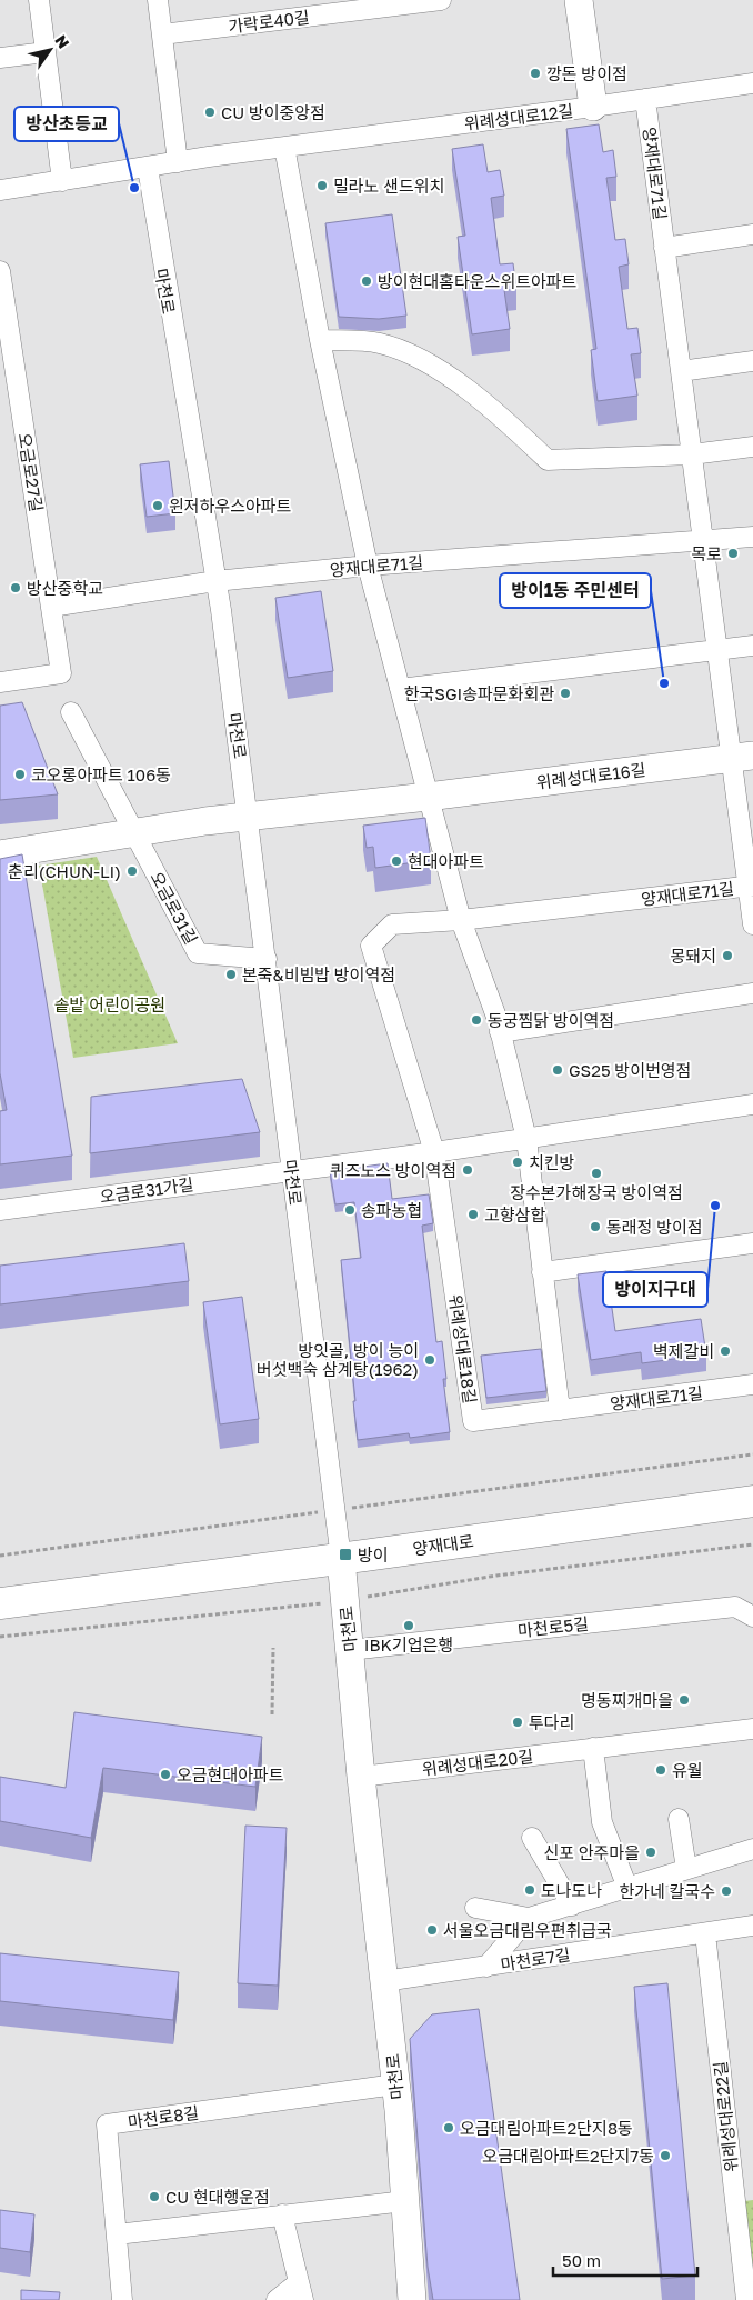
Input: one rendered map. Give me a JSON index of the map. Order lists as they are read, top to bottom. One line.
{"streets":{"main road":["양재대로"],"street":["가락로40길","위례성대로12길","양재대로71길","마천로","오금로27길","위례성대로16길","오금로31길","오금로31가길","위례성대로18길","마천로5길","위례성대로20길","마천로7길","마천로8길","위례성대로22길"]},"crossings":[["위례성대로12길","양재대로71길"],["위례성대로12길","마천로"],["양재대로71길","마천로"],["양재대로71길","오금로27길"],["양재대로71길","위례성대로16길"],["양재대로71길","위례성대로18길"],["마천로","위례성대로16길"],["마천로","오금로31길"],["마천로","오금로31가길"],["마천로","양재대로"],["마천로","마천로5길"],["마천로","위례성대로20길"],["마천로","마천로7길"],["마천로","마천로8길"],["마천로7길","위례성대로22길"]],"parks":["솥밭 어린이공원"],"places":{"other":["깡돈 방이점","CU 방이중앙점","밀라노 샌드위치","방산초등교","방이현대홈타운스위트아파트","윈저하우스아파트","목로","방산중학교","방이1동 주민센터","한국SGI송파문화회관","코오롱아파트 106동","현대아파트","춘리(CHUN-LI)","몽돼지","본죽&비빔밥 방이역점","동궁찜닭 방이역점","GS25 방이번영점","치킨방","퀴즈노스 방이역점","장수본가해장국 방이역점","방이지구대","송파농협","고향삼합","동래정 방이점","벽제갈비","방잇골, 방이 능이 버섯백숙 삼계탕(1962)","IBK기업은행","명동찌개마을","투다리","유월","오금현대아파트","신포 안주마을","도나도나","한가네 칼국수","서울오금대림우편취급국","오금대림아파트2단지8동","오금대림아파트2단지7동","CU 현대행운점"],"transit":["방이"]},"scale_bar":"50 m","north":"top right"}
